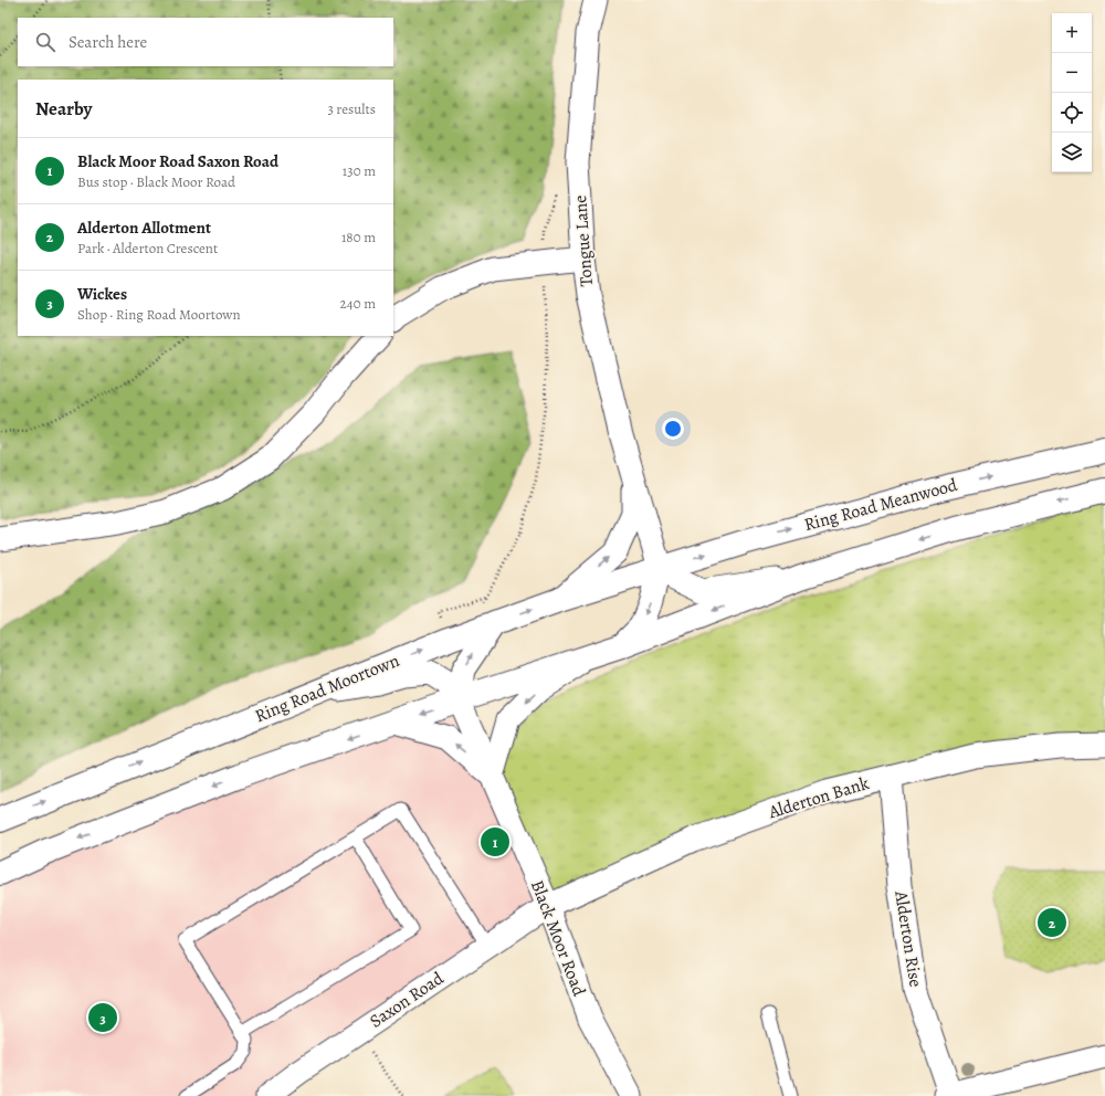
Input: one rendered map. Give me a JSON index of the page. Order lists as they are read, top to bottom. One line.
{"streets":{"highway":["Ring Road Meanwood","Ring Road Moortown"],"street":["Tongue Lane","Alderton Bank","Black Moor Road","Alderton Rise","Saxon Road"]},"crossings":[["Tongue Lane","Ring Road Meanwood"],["Tongue Lane","Ring Road Moortown"],["Ring Road Meanwood","Ring Road Moortown"],["Ring Road Moortown","Black Moor Road"],["Alderton Bank","Black Moor Road"],["Alderton Bank","Alderton Rise"],["Alderton Bank","Saxon Road"],["Black Moor Road","Saxon Road"]],"page":{"map_buttons":["+","−"],"search":"Search here","heading":["Nearby","3 results"],"list":[{"mark":"1","name":"Black Moor Road Saxon Road","note":"Bus stop · Black Moor Road","value":"130 m"},{"mark":"2","name":"Alderton Allotment","note":"Park · Alderton Crescent","value":"180 m"},{"mark":"3","name":"Wickes","note":"Shop · Ring Road Moortown","value":"240 m"}],"pins":["1","2","3"]}}
